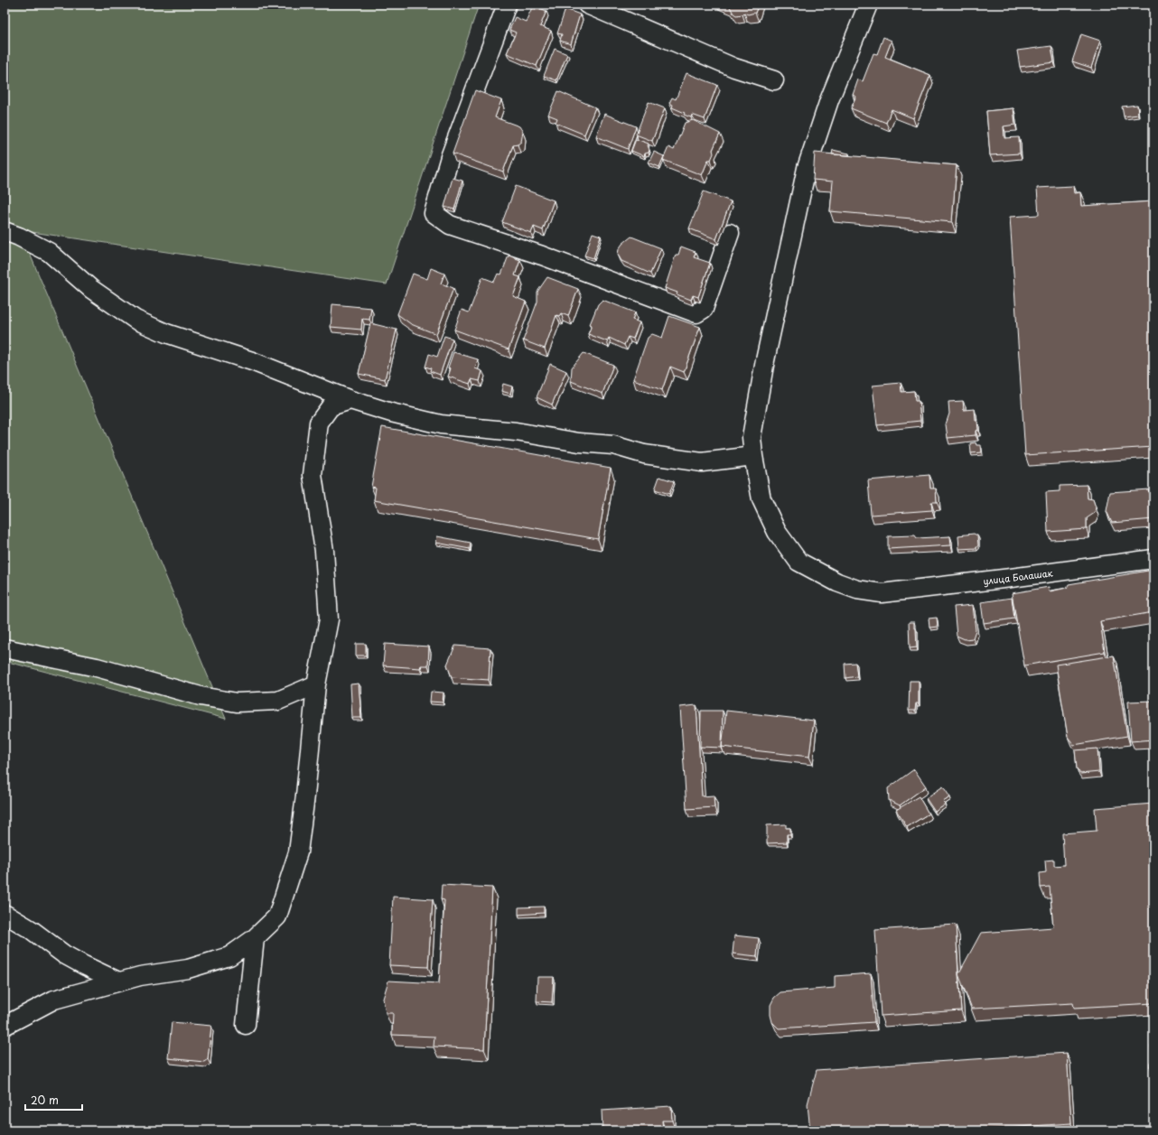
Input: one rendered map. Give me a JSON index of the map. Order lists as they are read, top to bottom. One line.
{"streets":{"street":["улица Болашак"]},"scale_bar":"20 m"}
